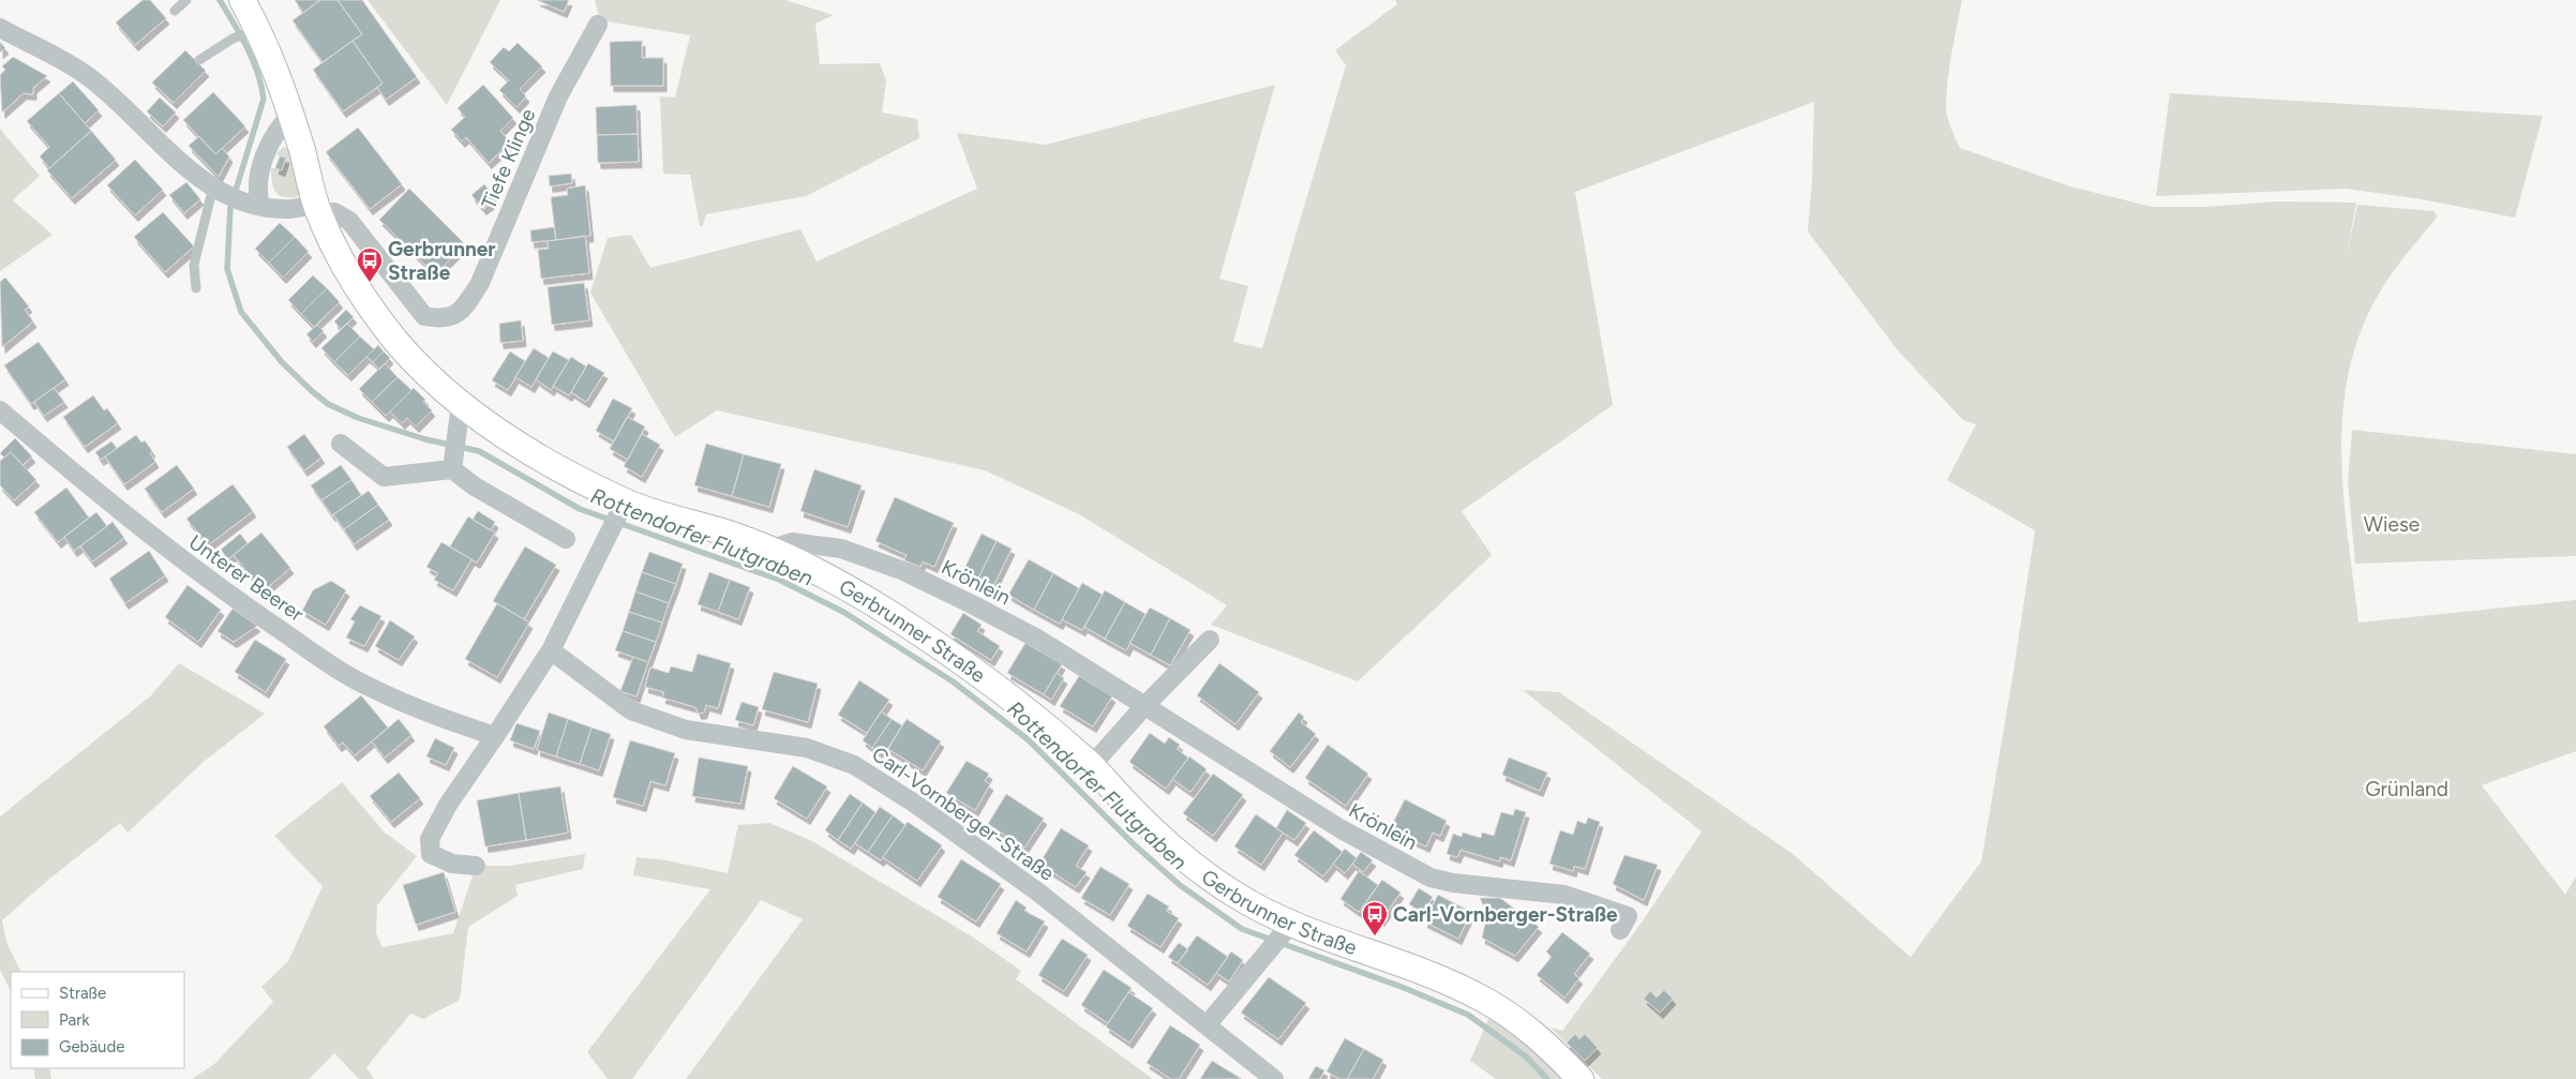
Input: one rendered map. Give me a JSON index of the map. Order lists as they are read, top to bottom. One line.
{"streets":{"street":["Tiefe Klinge","Unterer Beerer","Krönlein","Gerbrunner Straße","Carl-Vornberger-Straße"]},"crossings":[["Tiefe Klinge","Gerbrunner Straße"],["Krönlein","Gerbrunner Straße"]],"water":["Rottendorfer Flutgraben"],"parks":["Wiese","Grünland"],"places":{"bus stop":["Gerbrunner Straße","Carl-Vornberger-Straße"]},"legend":["Straße","Park","Gebäude"]}
